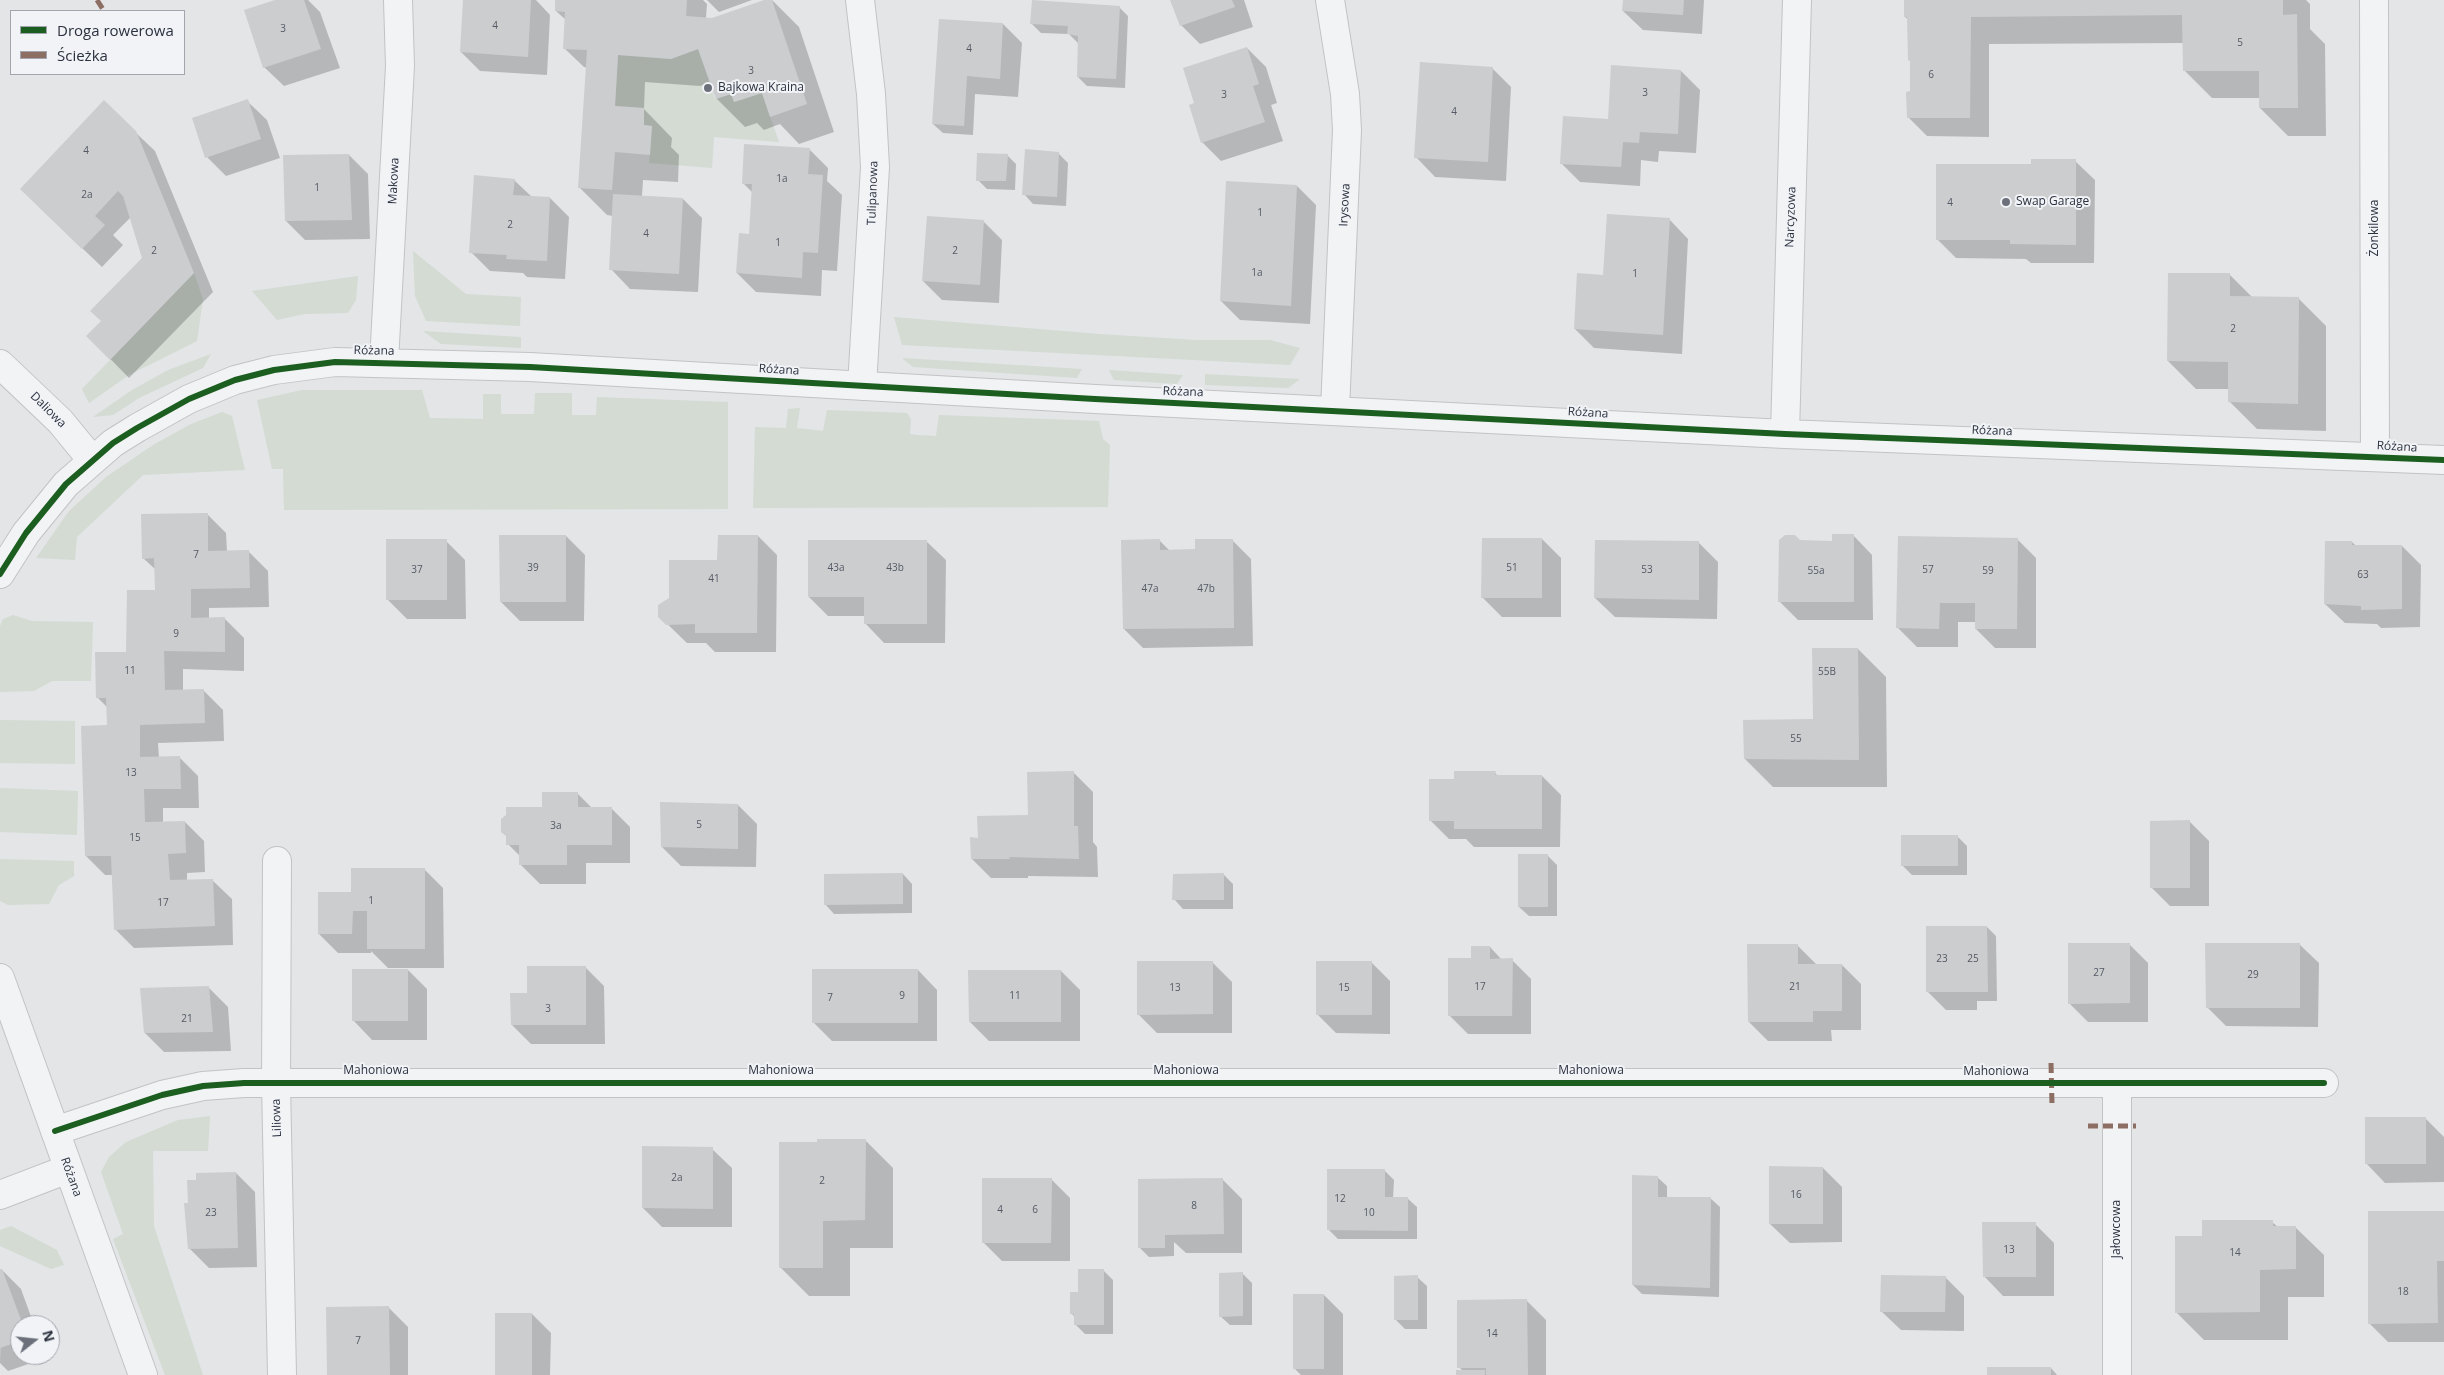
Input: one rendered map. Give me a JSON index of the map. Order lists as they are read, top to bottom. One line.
{"streets":{"street":["Makowa","Tulipanowa","Irysowa","Narcyzowa","Żonkilowa","Różana","Daliowa","Mahoniowa","Liliowa","Jałowcowa"]},"crossings":[["Makowa","Różana"],["Tulipanowa","Różana"],["Irysowa","Różana"],["Narcyzowa","Różana"],["Żonkilowa","Różana"],["Różana","Daliowa"],["Różana","Mahoniowa"],["Mahoniowa","Liliowa"],["Mahoniowa","Jałowcowa"]],"places":["Bajkowa Kraina","Swap Garage"],"house_numbers":["4","3","5","4","3","6","3","3","4","4","1a","1","2a","4","1","2","4","1","2","2","1a","1","2","7","39","43a","43b","51","37","53","57","55a","59","63","41","47a","47b","9","11","55B","55","13","5","3a","15","1","17","23","25","27","29","17","21","13","15","9","11","7","3","21","2a","2","16","12","8","4","6","23","10","13","14","18","14","7"],"legend":["Droga rowerowa","Ścieżka"],"north":"right"}
